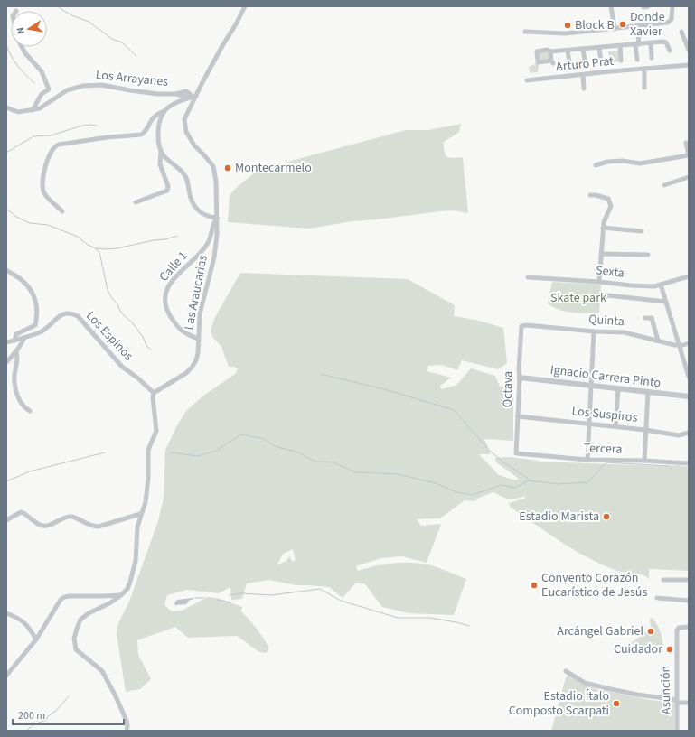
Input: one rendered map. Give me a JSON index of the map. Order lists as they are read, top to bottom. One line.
{"streets":{"street":["Arturo Prat","Los Arrayanes","Calle 1","Sexta","Las Araucarias","Quinta","Los Espinos","Ignacio Carrera Pinto","Octava","Los Suspiros","Tercera","Asunción"]},"crossings":[["Los Arrayanes","Las Araucarias"],["Calle 1","Las Araucarias"],["Las Araucarias","Los Espinos"],["Quinta","Octava"],["Ignacio Carrera Pinto","Octava"],["Octava","Los Suspiros"],["Octava","Tercera"]],"parks":["Skate park"],"places":["Donde Xavier","Block B","Montecarmelo","Estadio Marista","Convento Corazón Eucarístico de Jesús","Arcángel Gabriel","Cuidador","Estadio Ítalo Composto Scarpati"],"scale_bar":"200 m","north":"left"}
